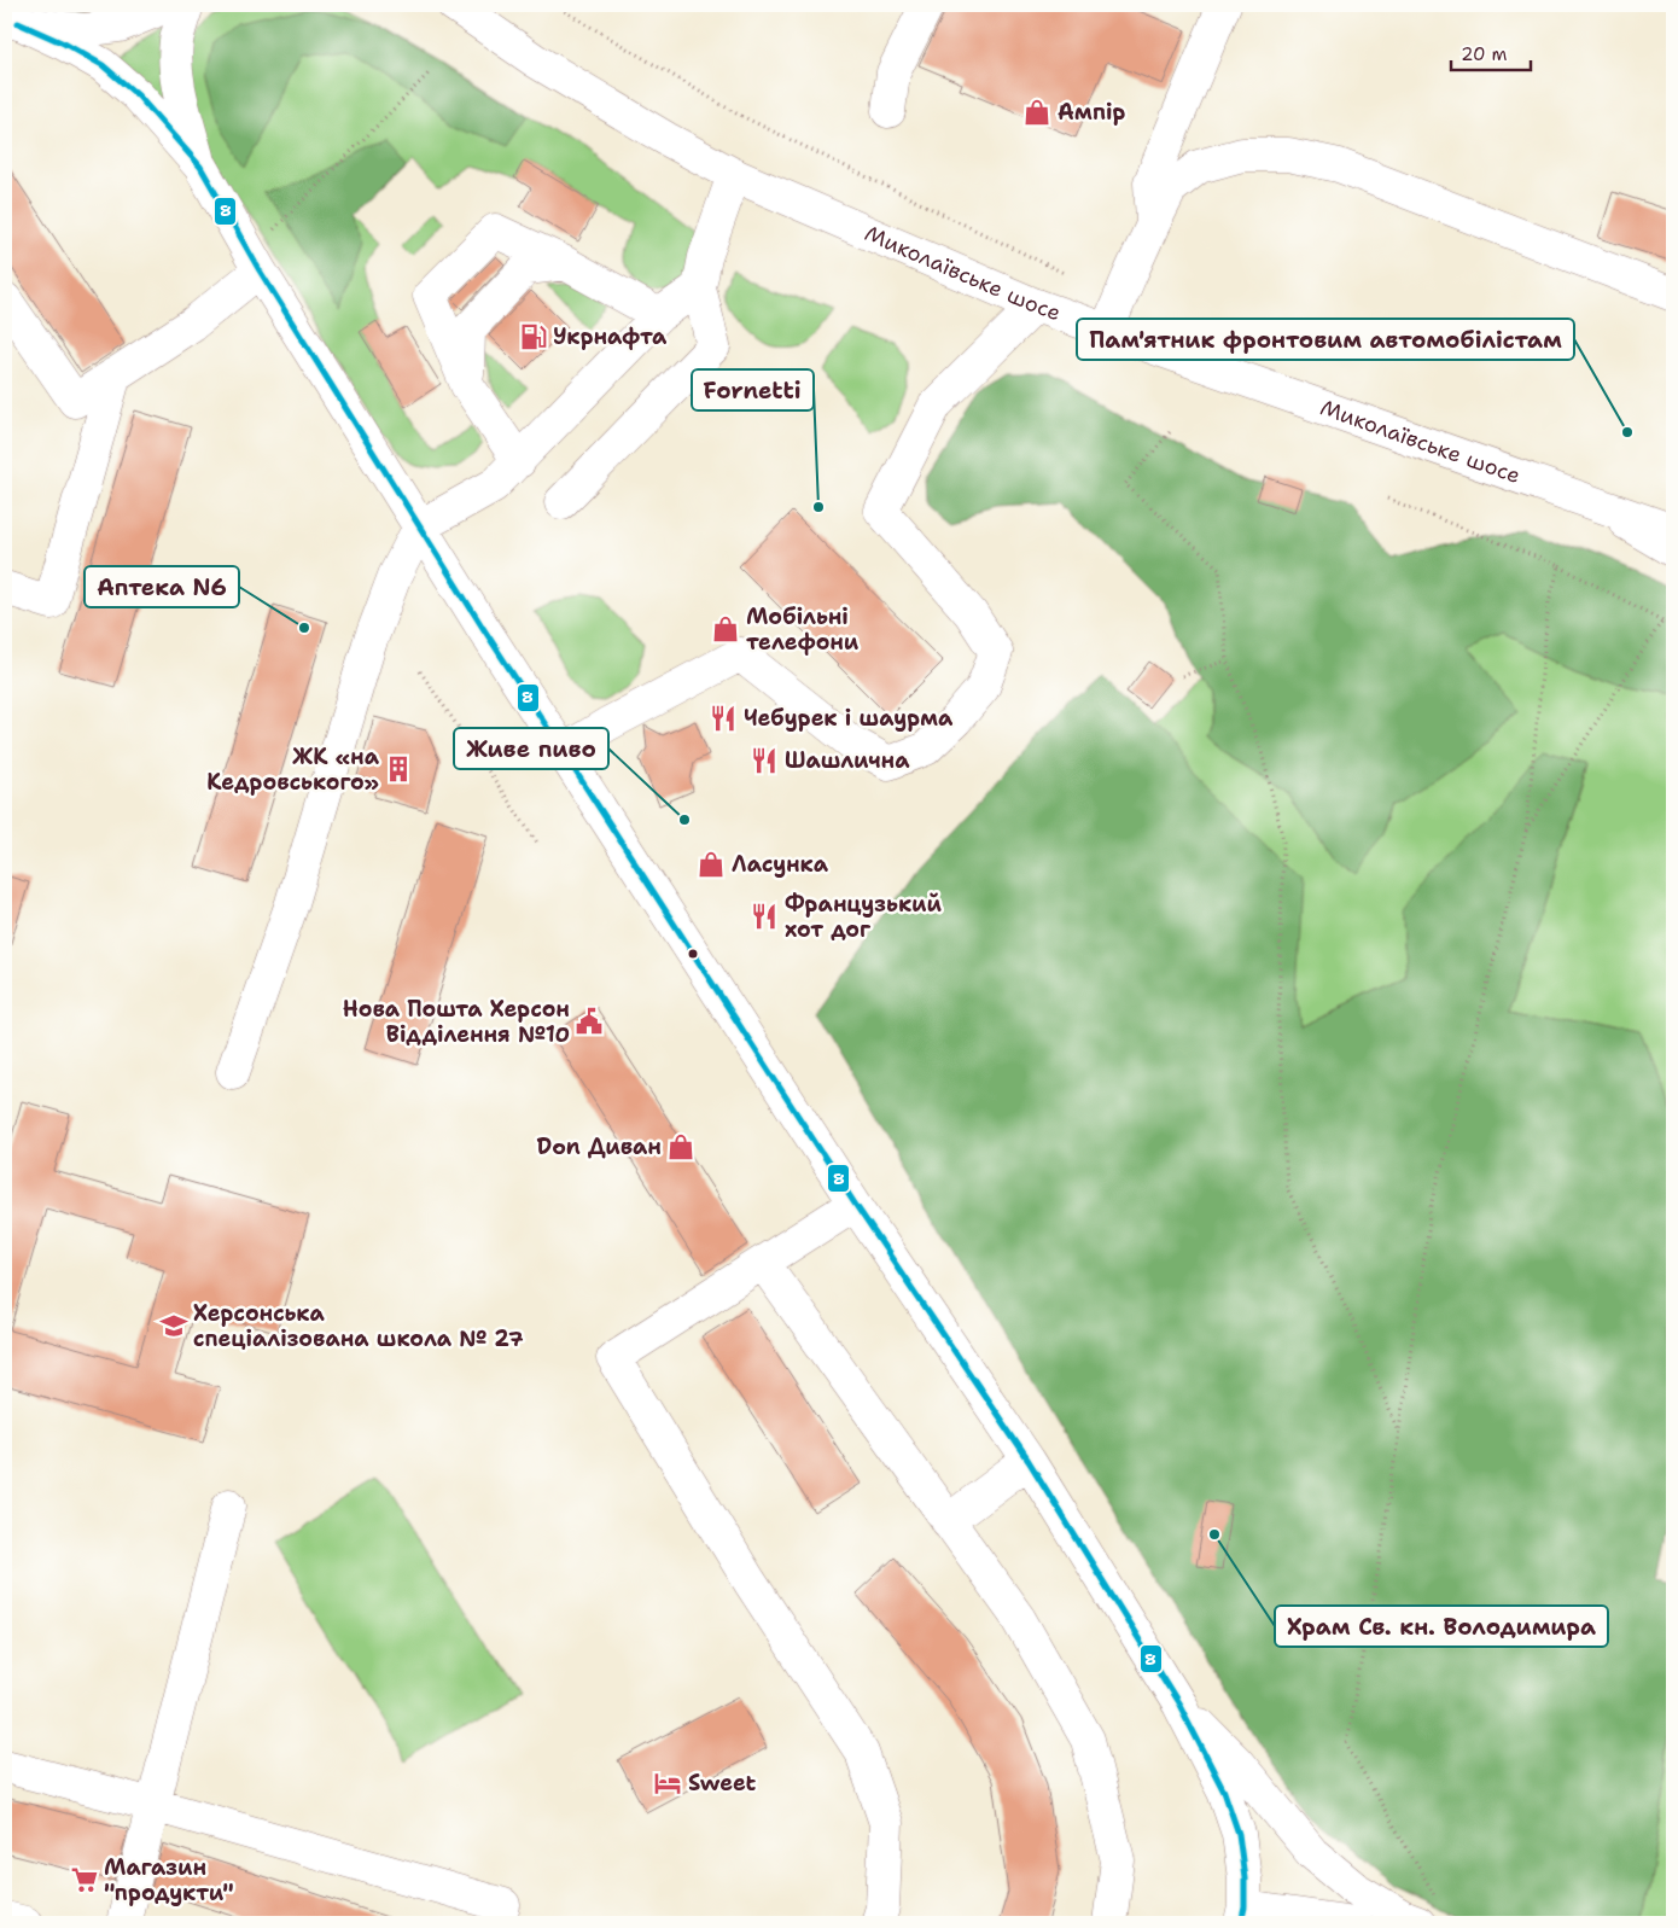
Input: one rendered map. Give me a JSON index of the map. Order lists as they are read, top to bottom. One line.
{"streets":{"street":["Миколаївське шосе"]},"places":{"shop":["Ампір","Мобільні телефони","Ласунка","Don Диван"],"fuel station":["Укрнафта"],"other":["Пам'ятник фронтовим автомобілістам","Fornetti","Аптека N6","Живе пиво","Храм Св. кн. Володимира"],"restaurant":["Чебурек і шаурма","Шашлична","Французький хот дог"],"building":["ЖК «на Кедровського»"],"public building":["Нова Пошта Херсон Відділення №10"],"school or university":["Херсонська спеціалізована школа № 27"],"hotel":["Sweet"],"supermarket":["Магазин \"продукти\""]},"lines":["transit line 8"],"scale_bar":"20 m"}
